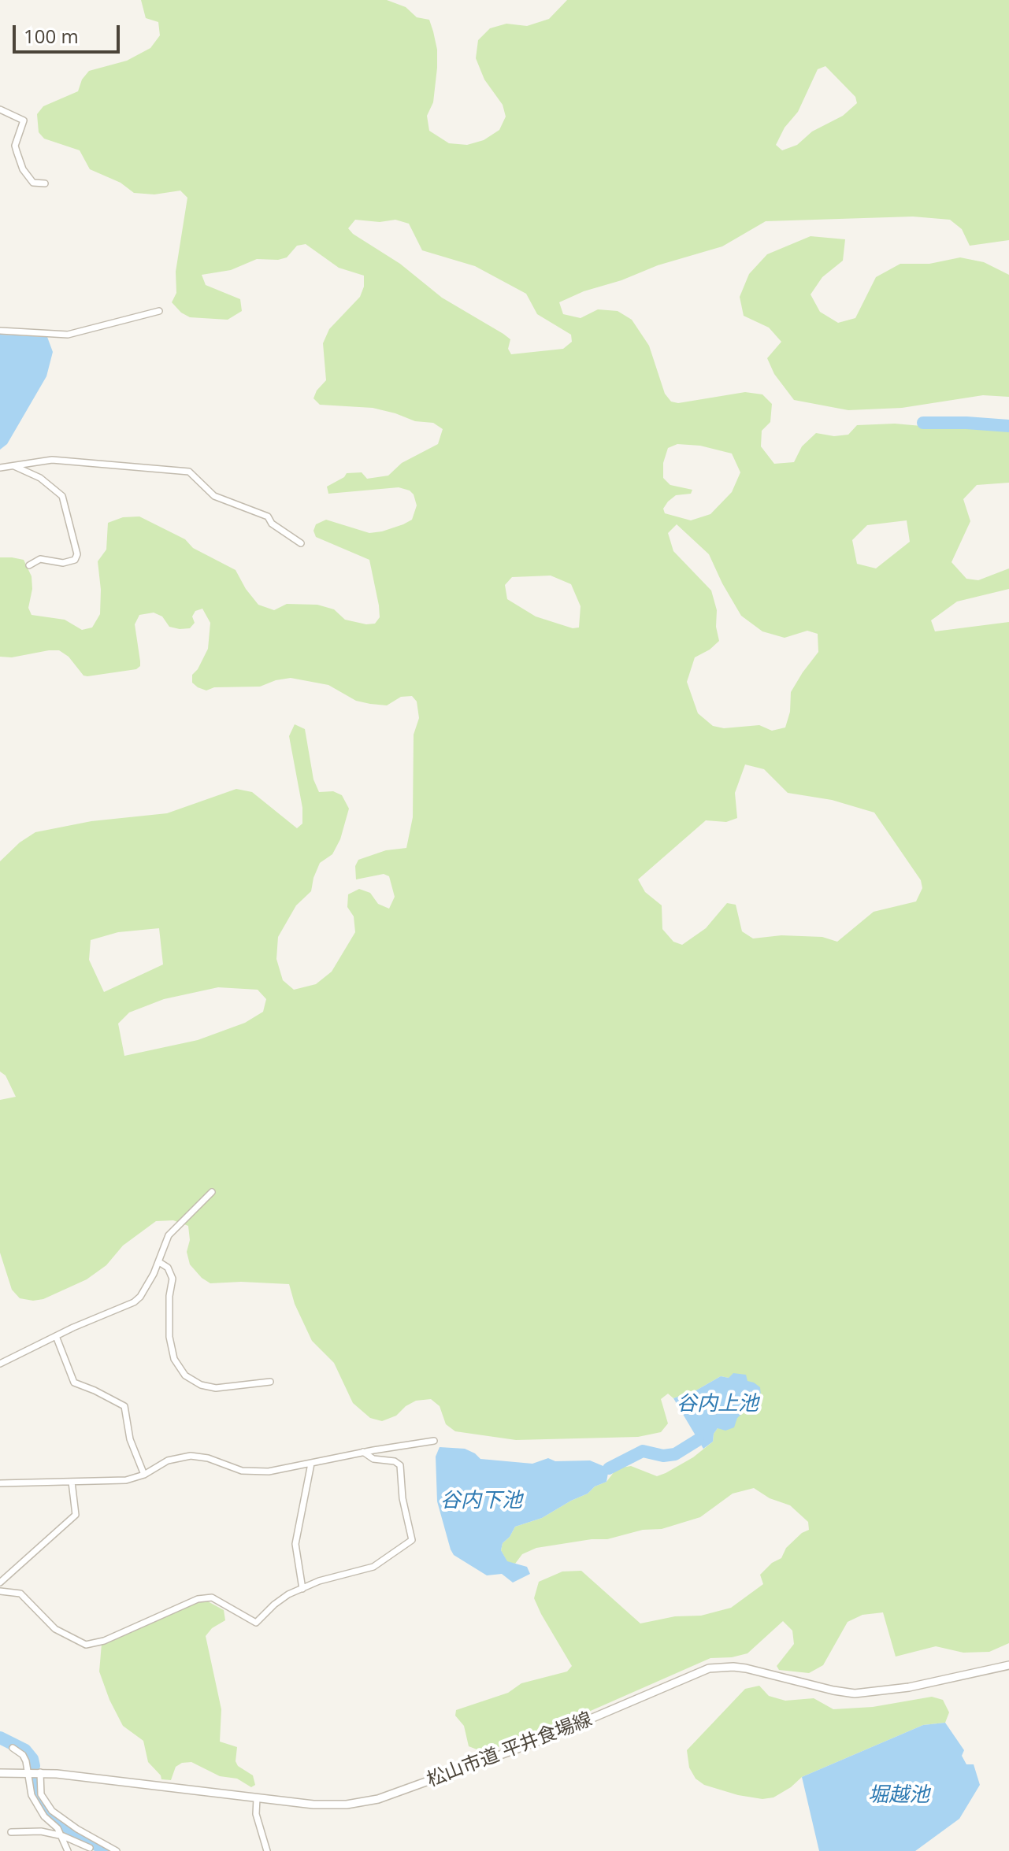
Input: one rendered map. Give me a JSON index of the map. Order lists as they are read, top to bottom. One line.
{"streets":{"street":["松山市道 平井食場線"]},"water":["谷内上池","谷内下池","堀越池"],"scale_bar":"100 m"}
